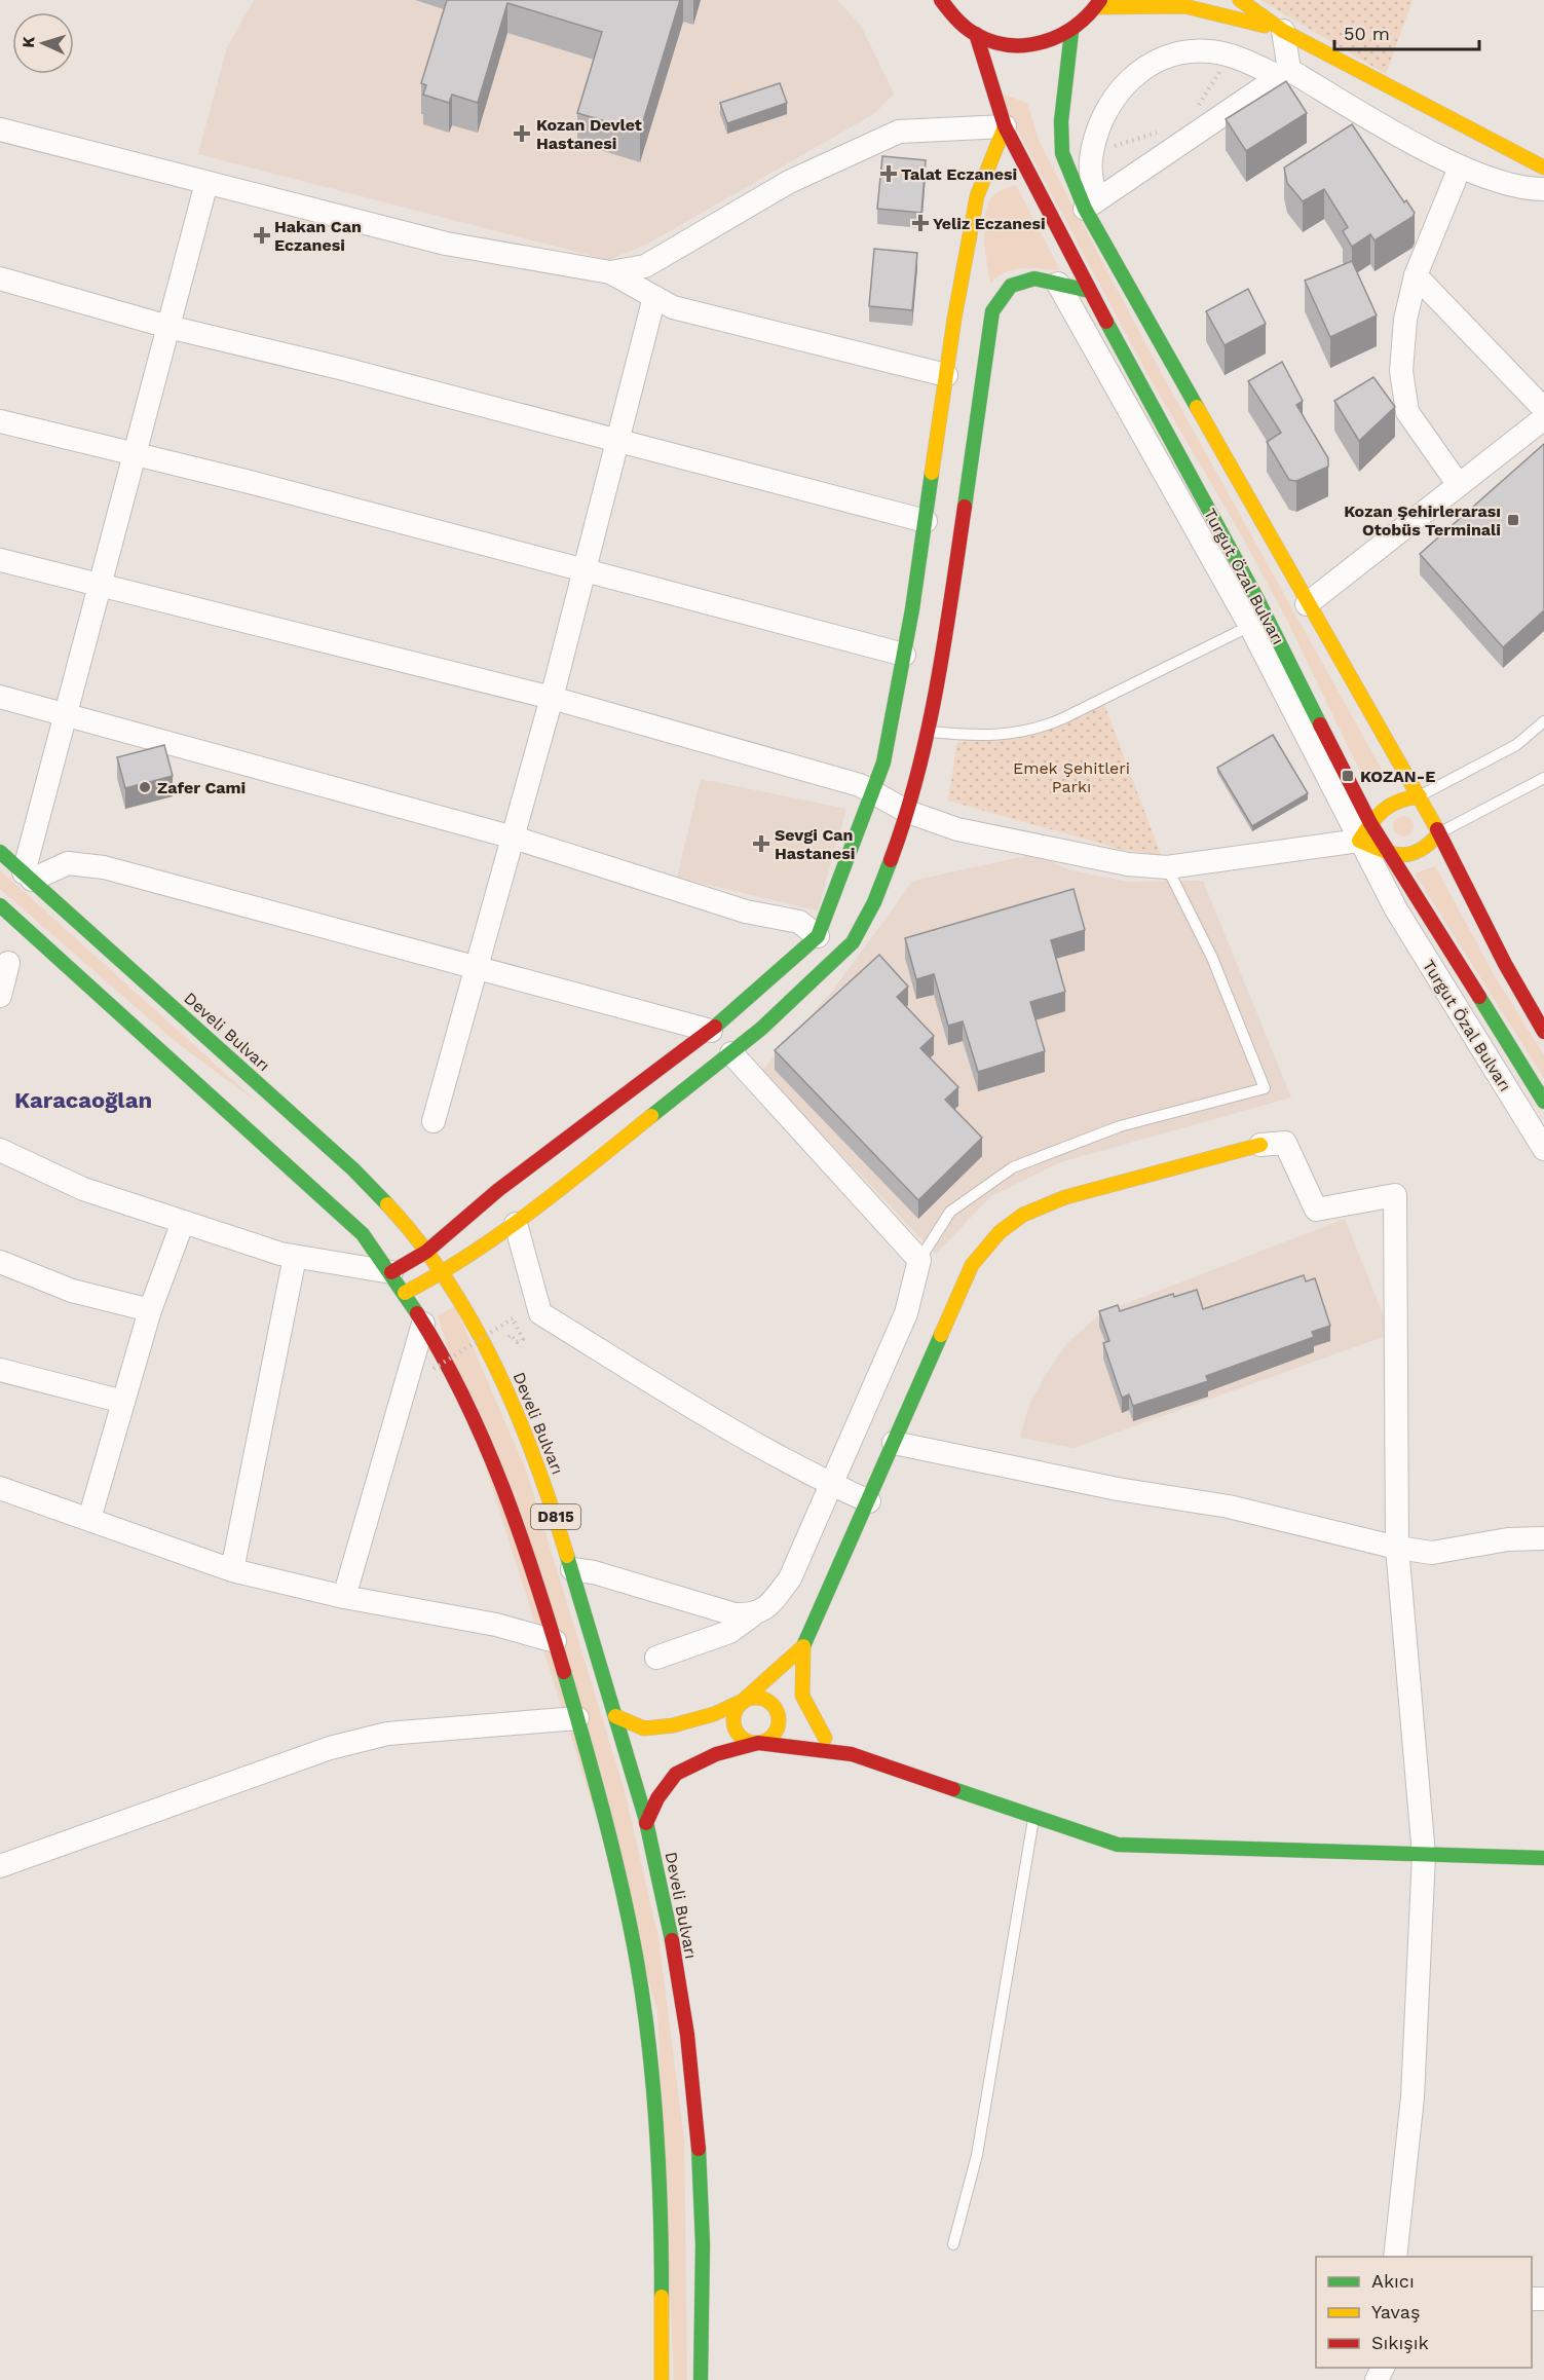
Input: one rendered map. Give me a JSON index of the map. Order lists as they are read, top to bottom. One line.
{"streets":{"main road":["Turgut Özal Bulvarı","Develi Bulvarı","D815"]},"districts":["Karacaoğlan"],"parks":["Emek Şehitleri Parkı"],"places":{"health":["Kozan Devlet Hastanesi","Talat Eczanesi","Yeliz Eczanesi","Hakan Can Eczanesi","Sevgi Can Hastanesi"],"transit":["Kozan Şehirlerarası Otobüs Terminali","KOZAN-E"],"other":["Zafer Cami"]},"legend":["Akıcı","Yavaş","Sıkışık"],"scale_bar":"50 m","north":"left"}
